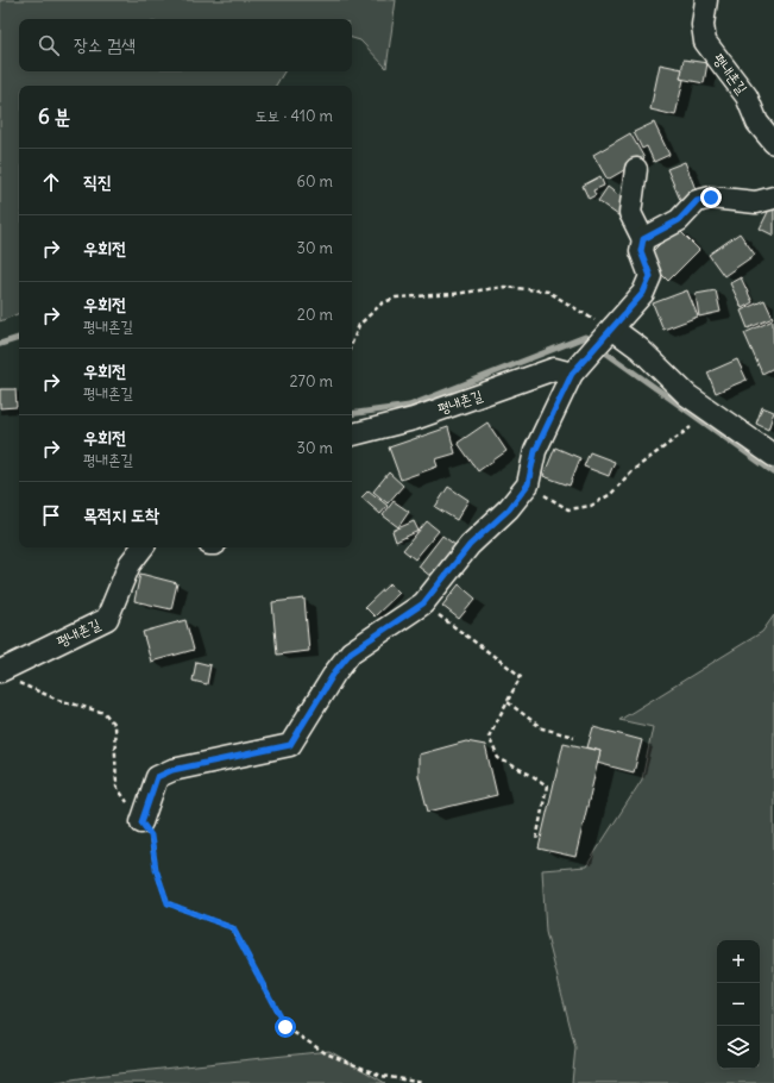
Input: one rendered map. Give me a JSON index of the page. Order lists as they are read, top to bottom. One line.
{"streets":{"street":["평내촌길"]},"page":{"search":"장소 검색","heading":["6 분","도보 · 410 m"],"list":[["직진","60 m"],["우회전","30 m"],["우회전","평내촌길","20 m"],["우회전","평내촌길","270 m"],["우회전","평내촌길","30 m"],"목적지 도착"],"map_buttons":["+","−"]}}
